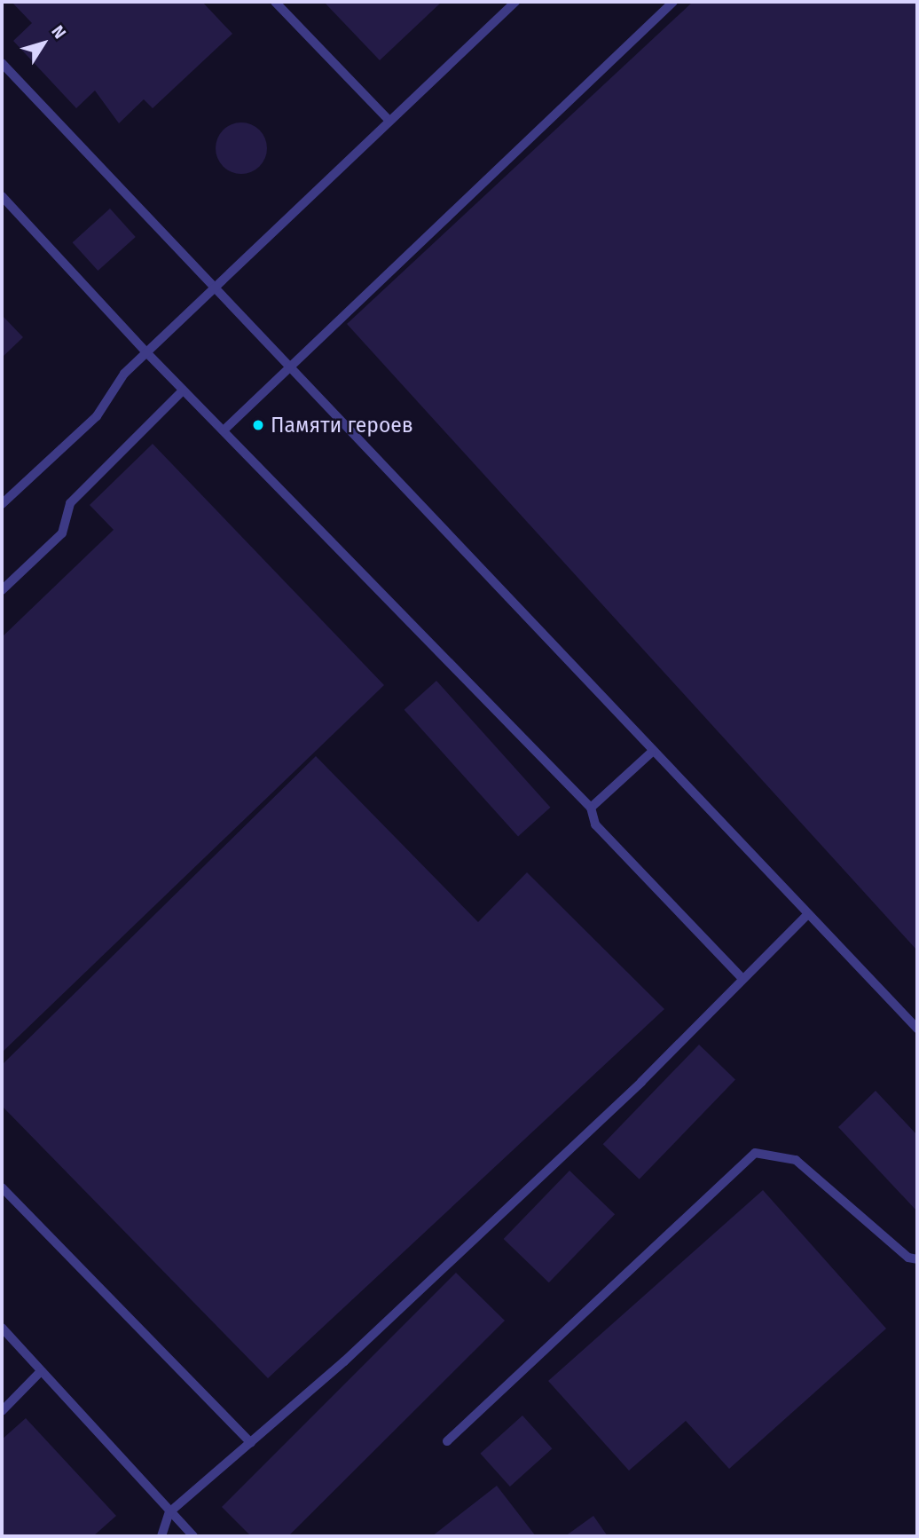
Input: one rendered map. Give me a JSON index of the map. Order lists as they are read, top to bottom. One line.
{"places":["Памяти героев"],"north":"top right"}
